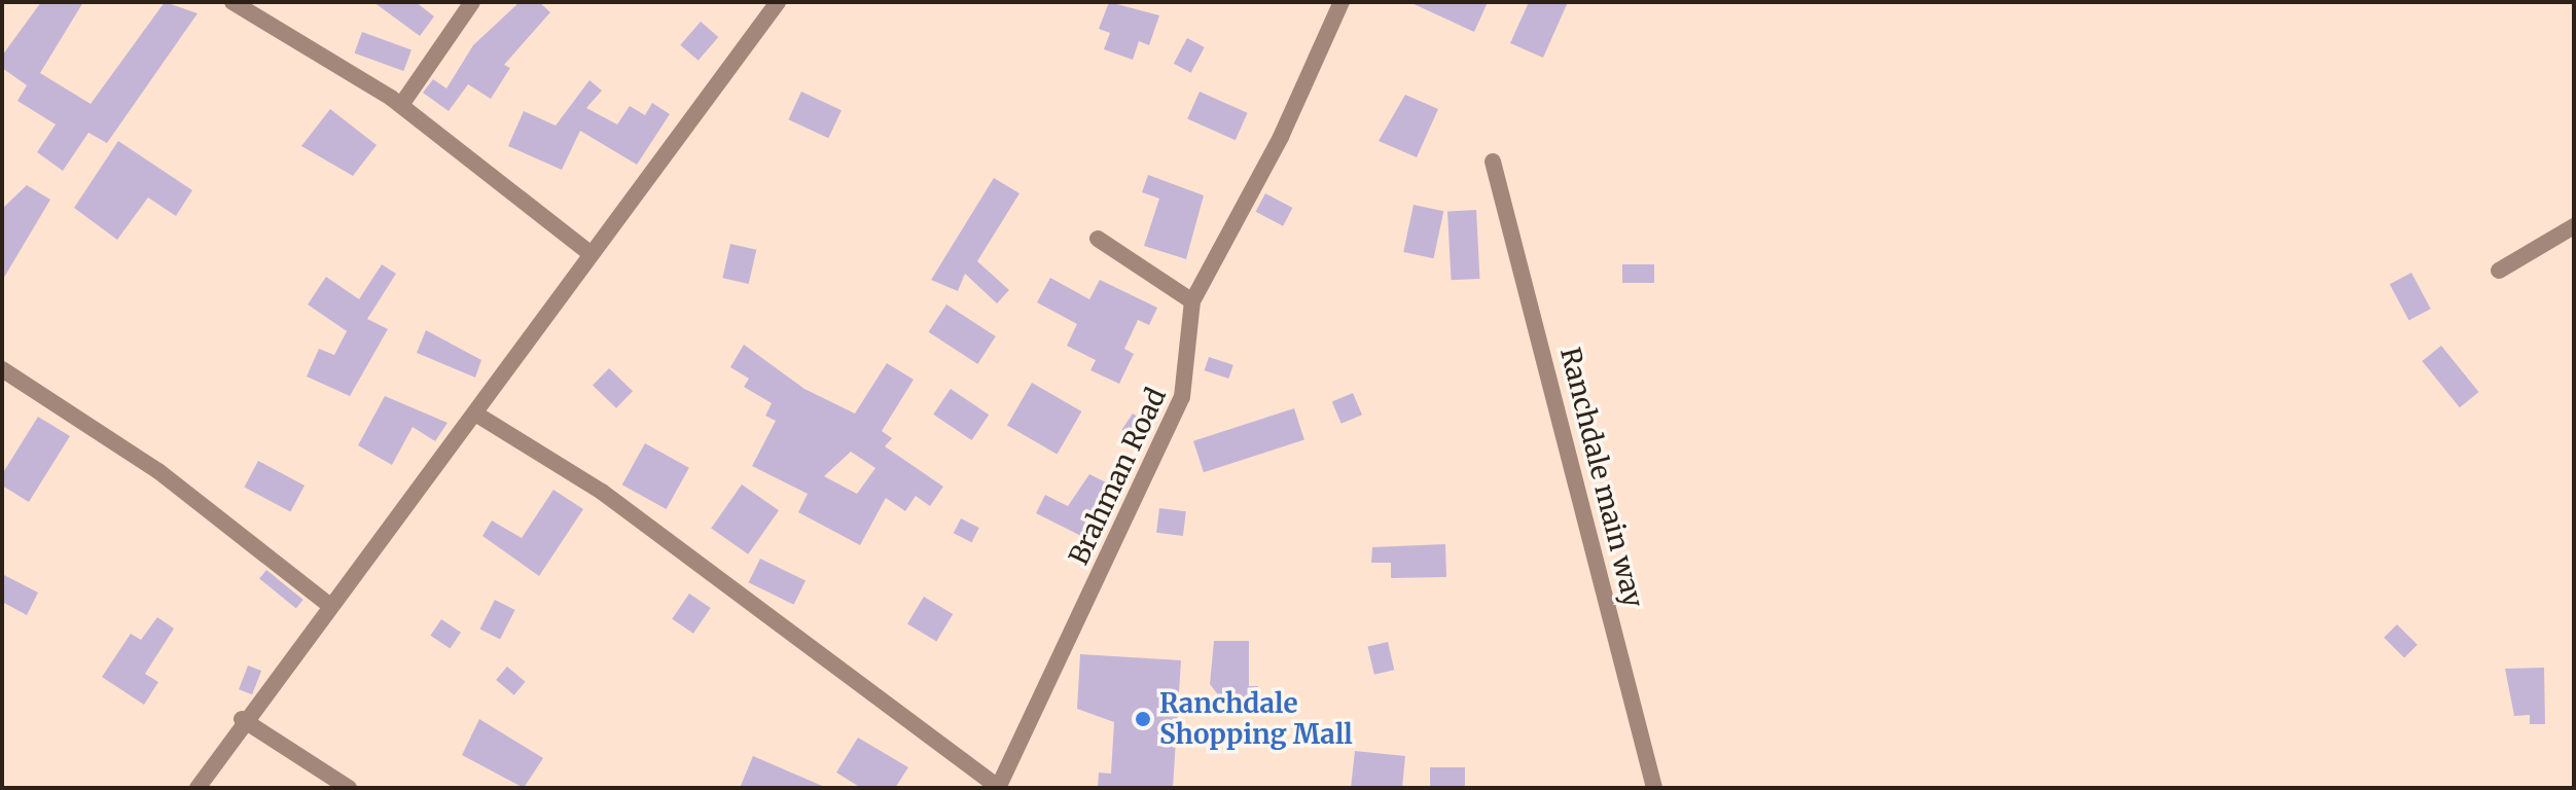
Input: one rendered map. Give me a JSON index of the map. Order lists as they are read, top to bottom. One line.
{"streets":{"street":["Brahman Road","Ranchdale main way"]},"places":["Ranchdale Shopping Mall"]}
